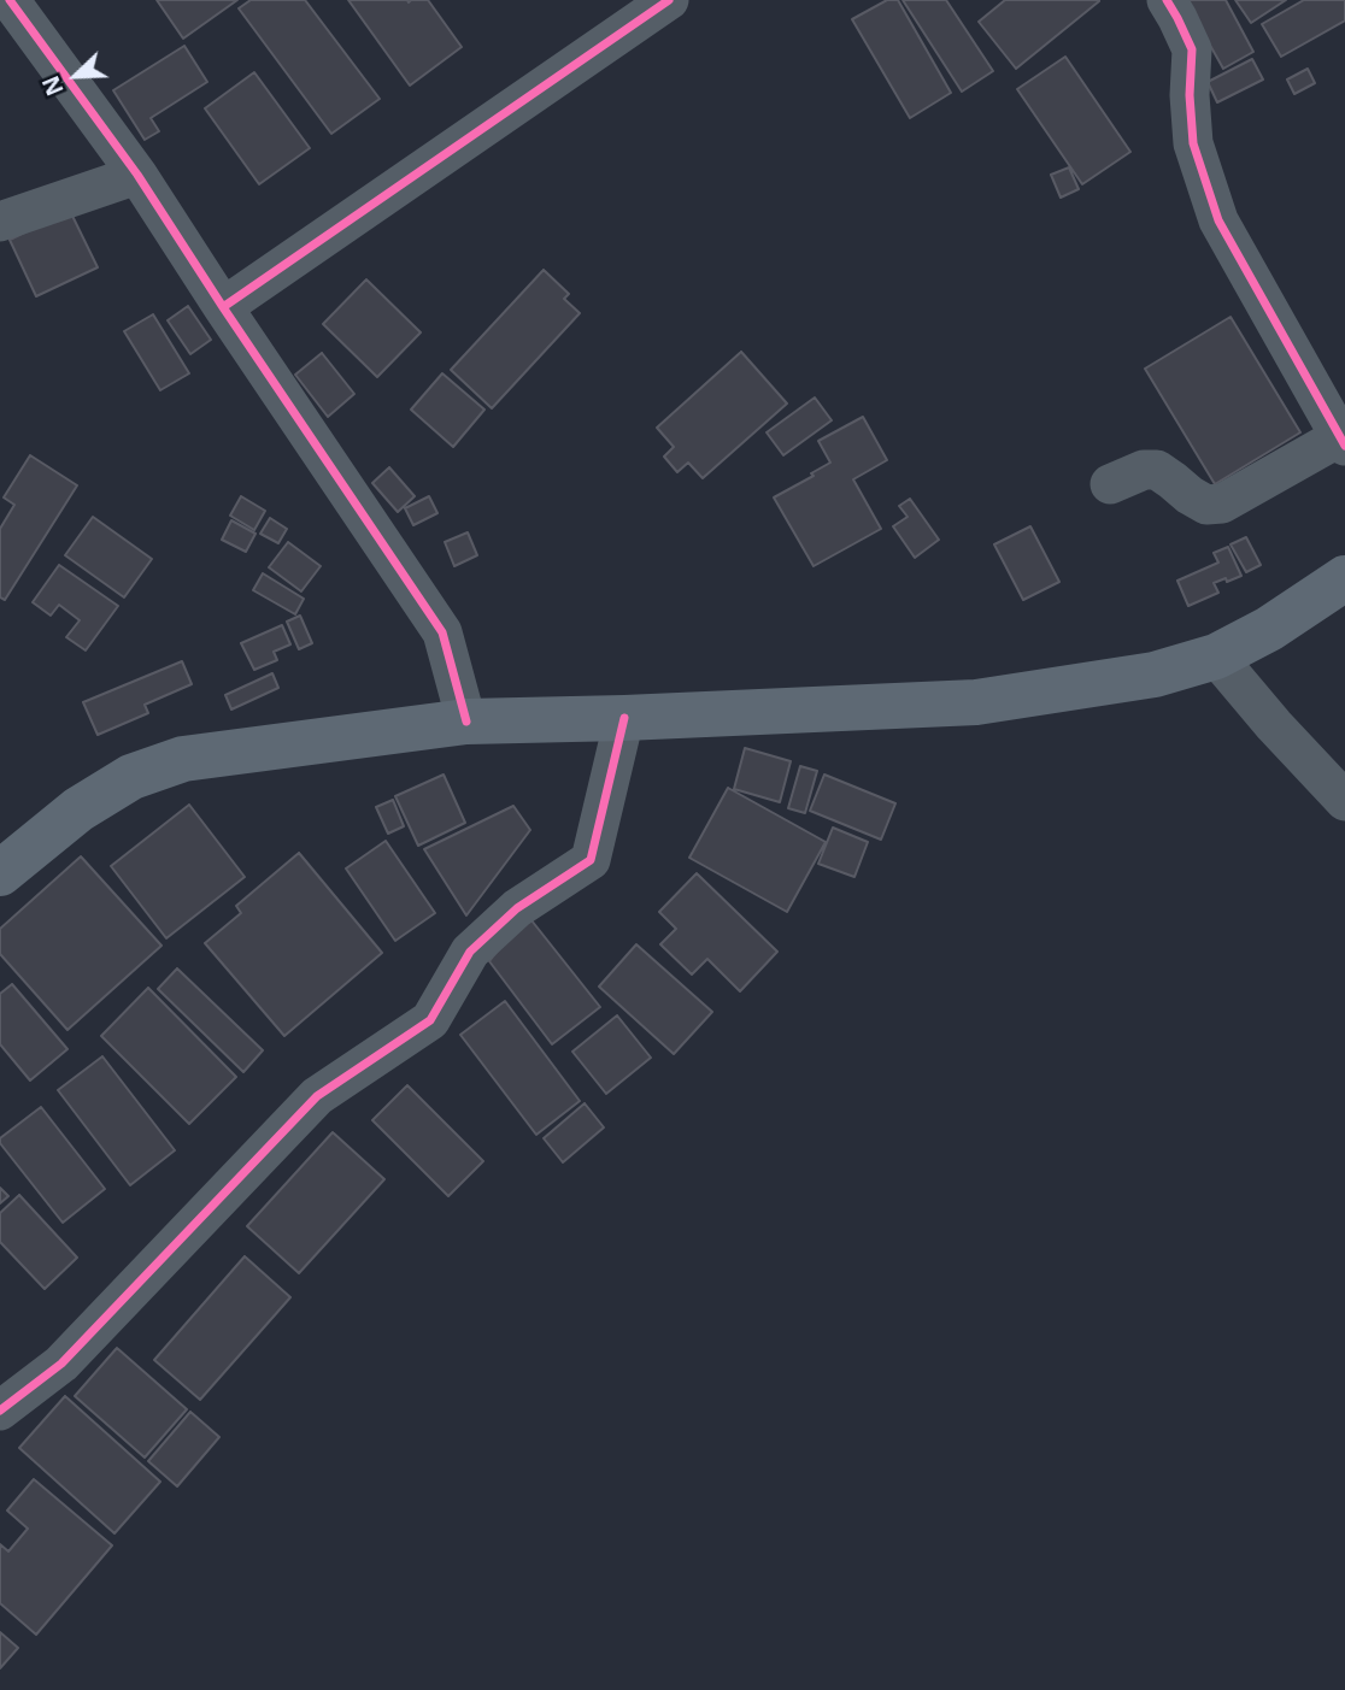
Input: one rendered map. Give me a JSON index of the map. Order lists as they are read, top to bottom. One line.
{"north":"bottom left"}
